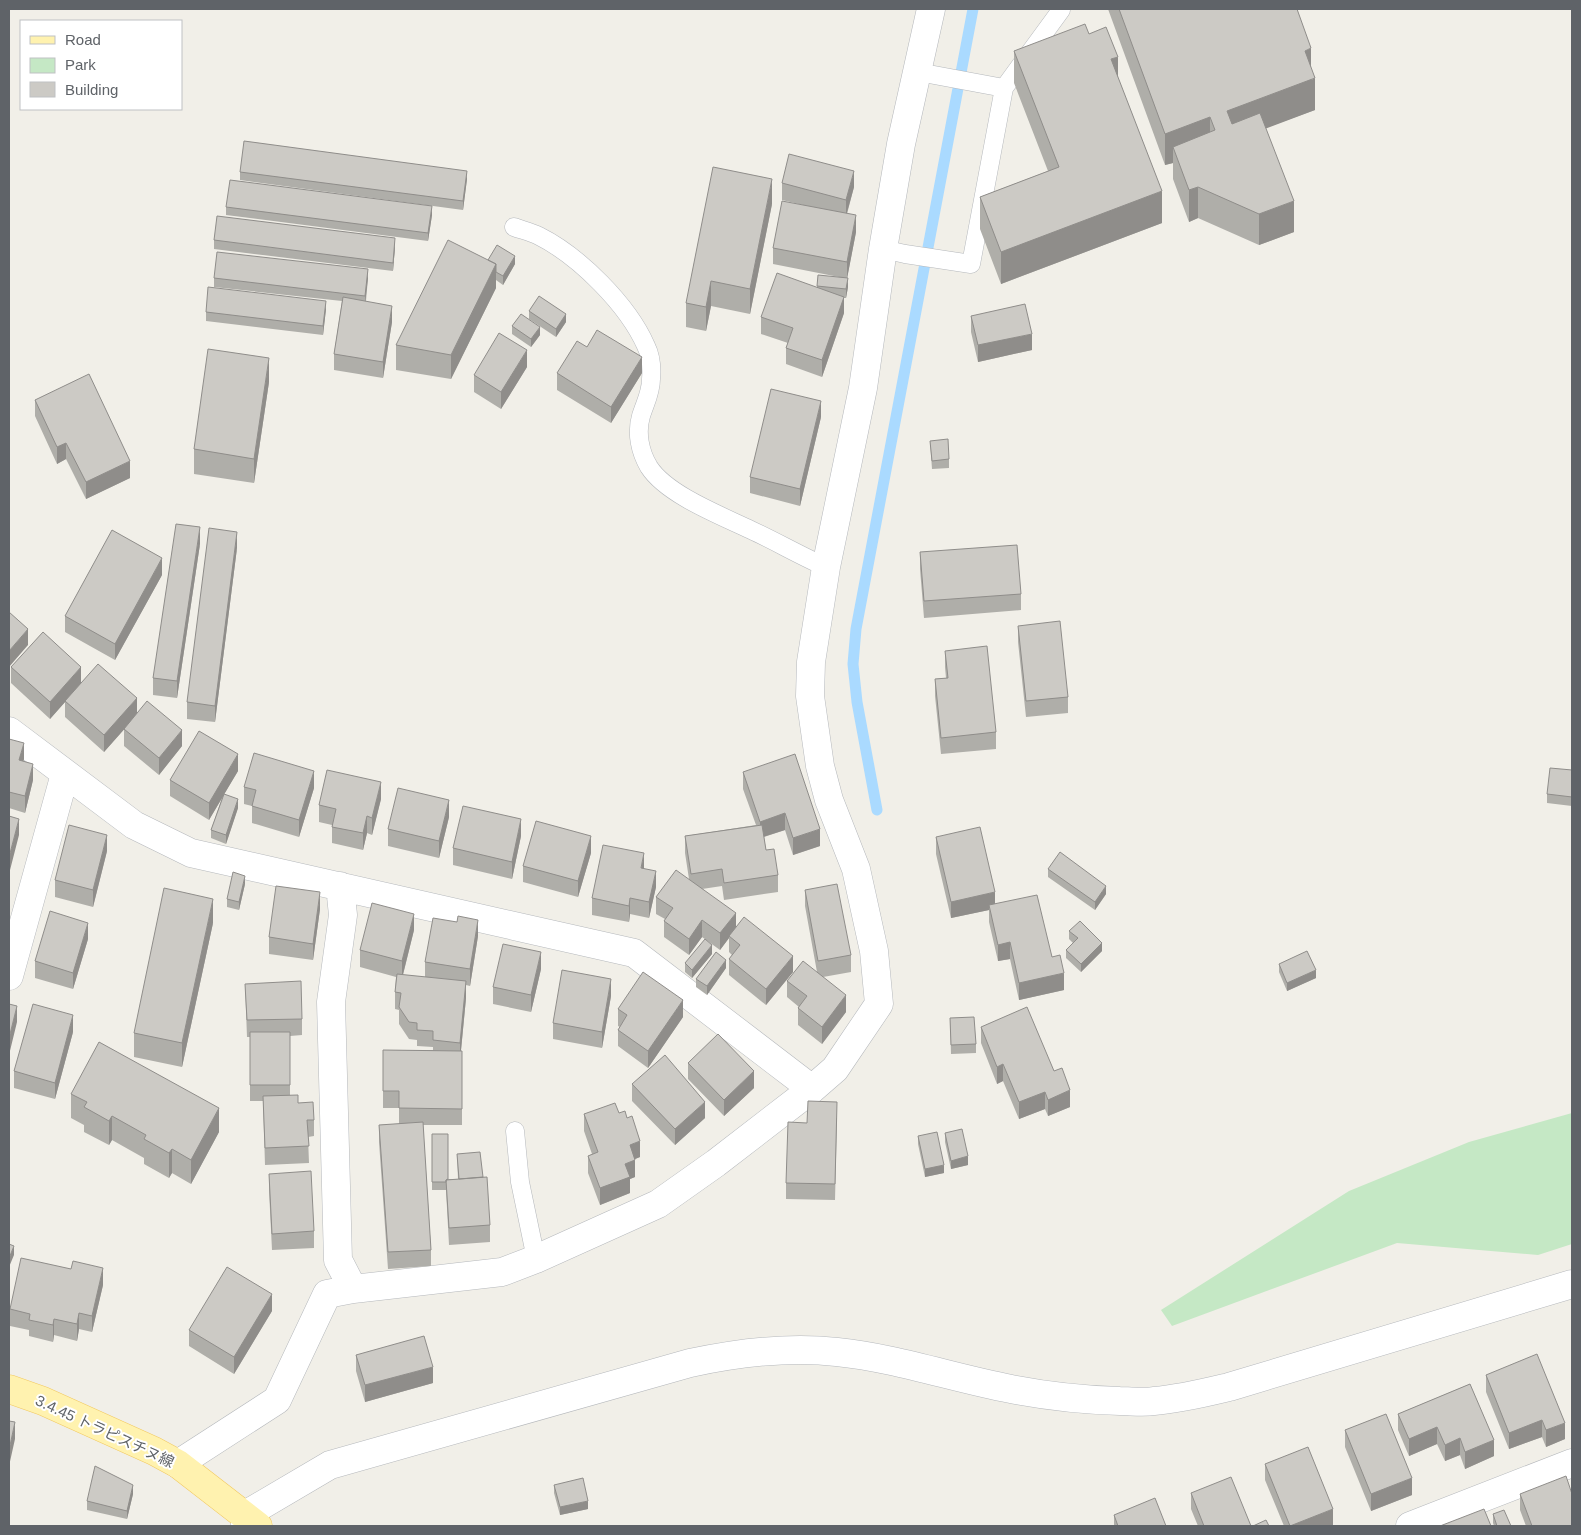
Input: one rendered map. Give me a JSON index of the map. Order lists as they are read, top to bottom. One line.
{"streets":{"main road":["3.4.45 トラピスチヌ線"]},"legend":["Road","Park","Building"]}
